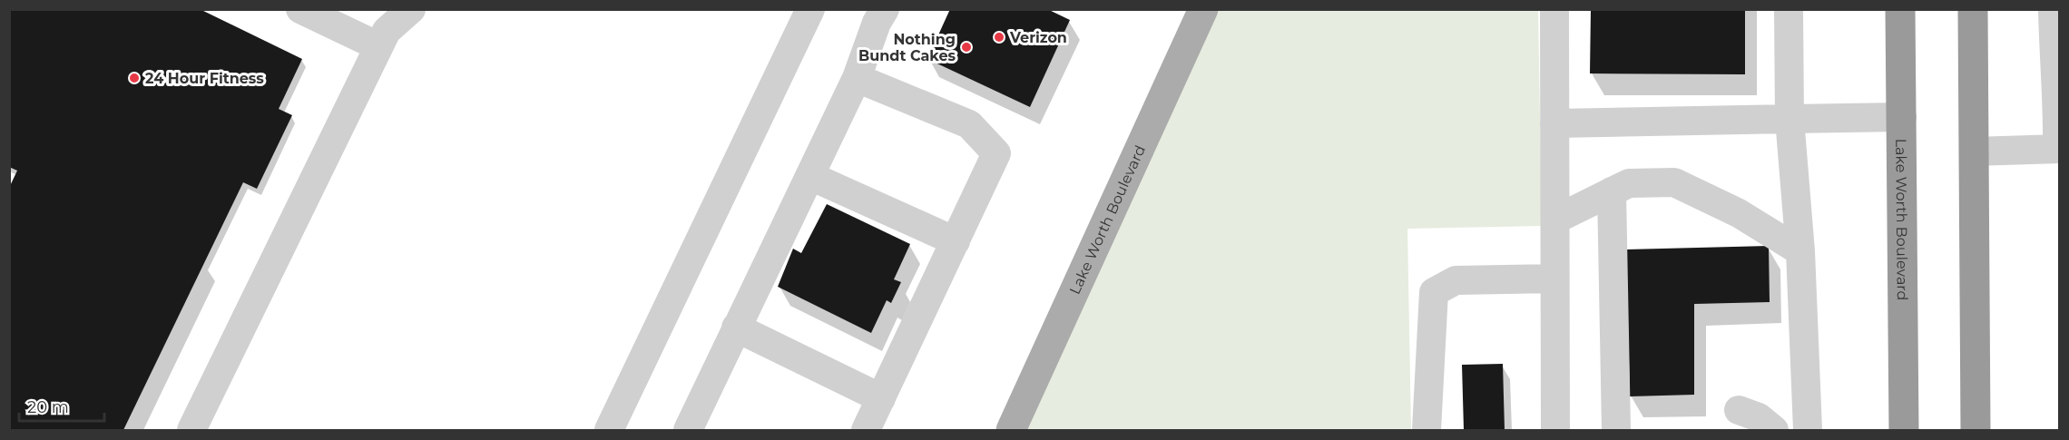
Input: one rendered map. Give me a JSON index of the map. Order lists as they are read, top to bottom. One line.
{"streets":{"highway":["Lake Worth Boulevard"]},"places":["Verizon","Nothing Bundt Cakes","24 Hour Fitness"],"scale_bar":"20 m"}
